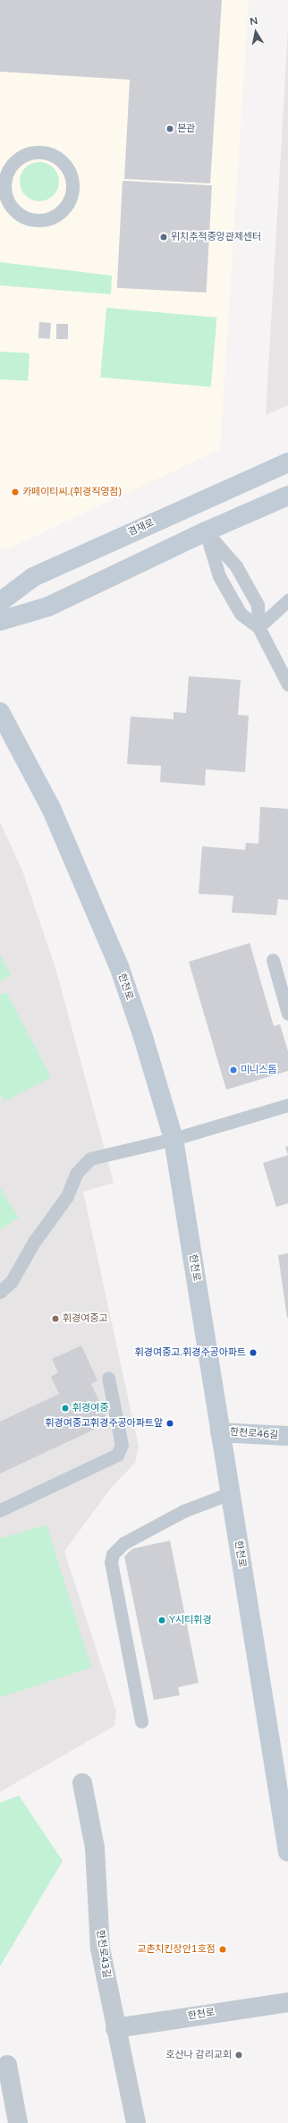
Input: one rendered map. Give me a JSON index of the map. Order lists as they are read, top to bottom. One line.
{"streets":{"main road":["겸재로","한천로","한천로46길"],"street":["한천로43길"]},"crossings":[["한천로","한천로46길"],["한천로","한천로43길"]],"places":["본관","위치추적중앙관제센터","카페이티씨.(휘경직영점)","미니스톱","휘경여중고","휘경여중고.휘경주공아파트","휘경여중","휘경여중고휘경주공아파트앞","Y시티휘경","교촌치킨장안1호점","호산나 감리교회"],"north":"top"}
